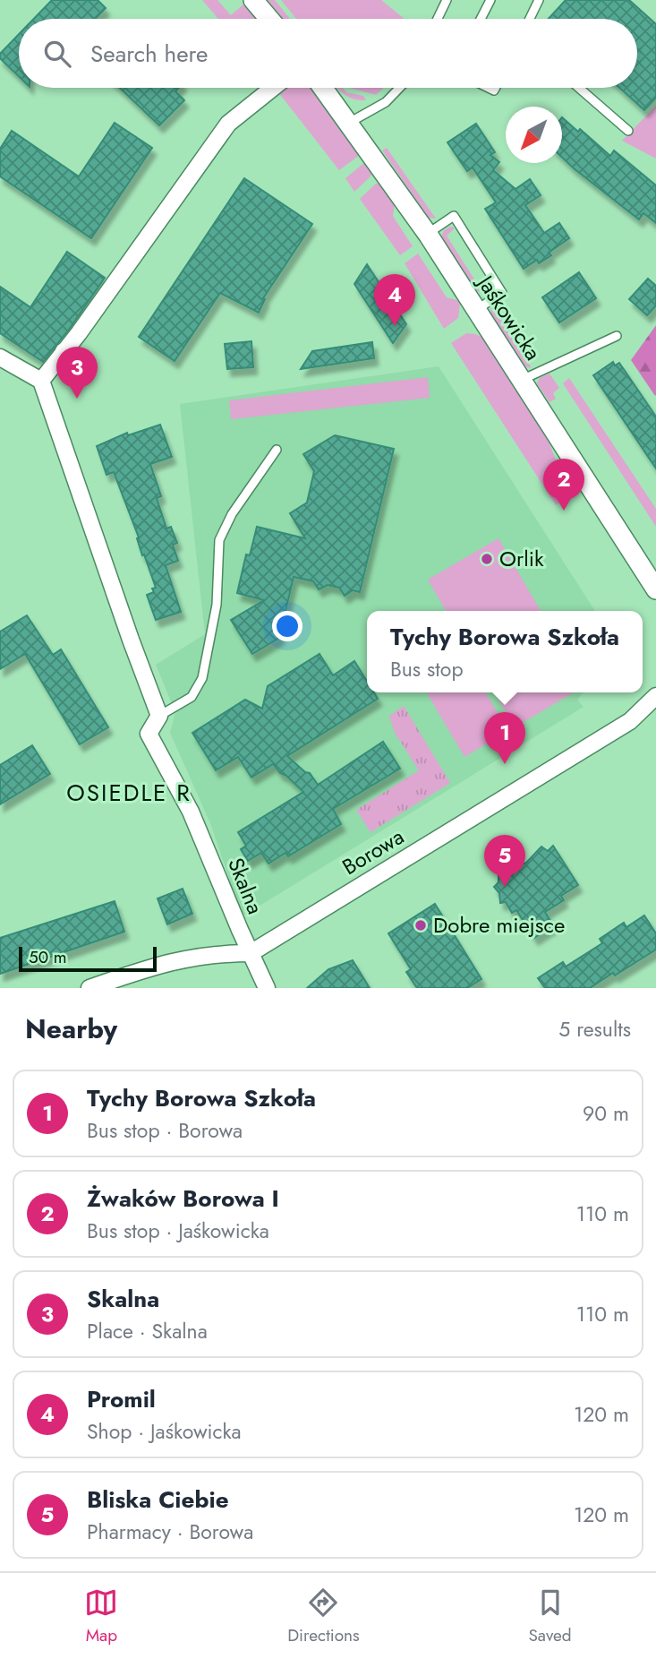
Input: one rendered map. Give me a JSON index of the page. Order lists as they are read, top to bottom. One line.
{"streets":{"street":["Jaśkowicka","Borowa","Skalna"]},"crossings":[["Borowa","Skalna"]],"districts":["OSIEDLE R"],"places":["Orlik","Dobre miejsce"],"scale_bar":"50 m","north":"bottom left","page":{"search":"Search here","pins":["4","3","2","1","5"],"popup":["Tychy Borowa Szkoła","Bus stop"],"scale":"50 m","heading":["Nearby","5 results"],"list":[{"mark":"1","name":"Tychy Borowa Szkoła","note":"Bus stop · Borowa","value":"90 m"},{"mark":"2","name":"Żwaków Borowa I","note":"Bus stop · Jaśkowicka","value":"110 m"},{"mark":"3","name":"Skalna","note":"Place · Skalna","value":"110 m"},{"mark":"4","name":"Promil","note":"Shop · Jaśkowicka","value":"120 m"},{"mark":"5","name":"Bliska Ciebie","note":"Pharmacy · Borowa","value":"120 m"}],"nav":["Map","Directions","Saved"]}}
